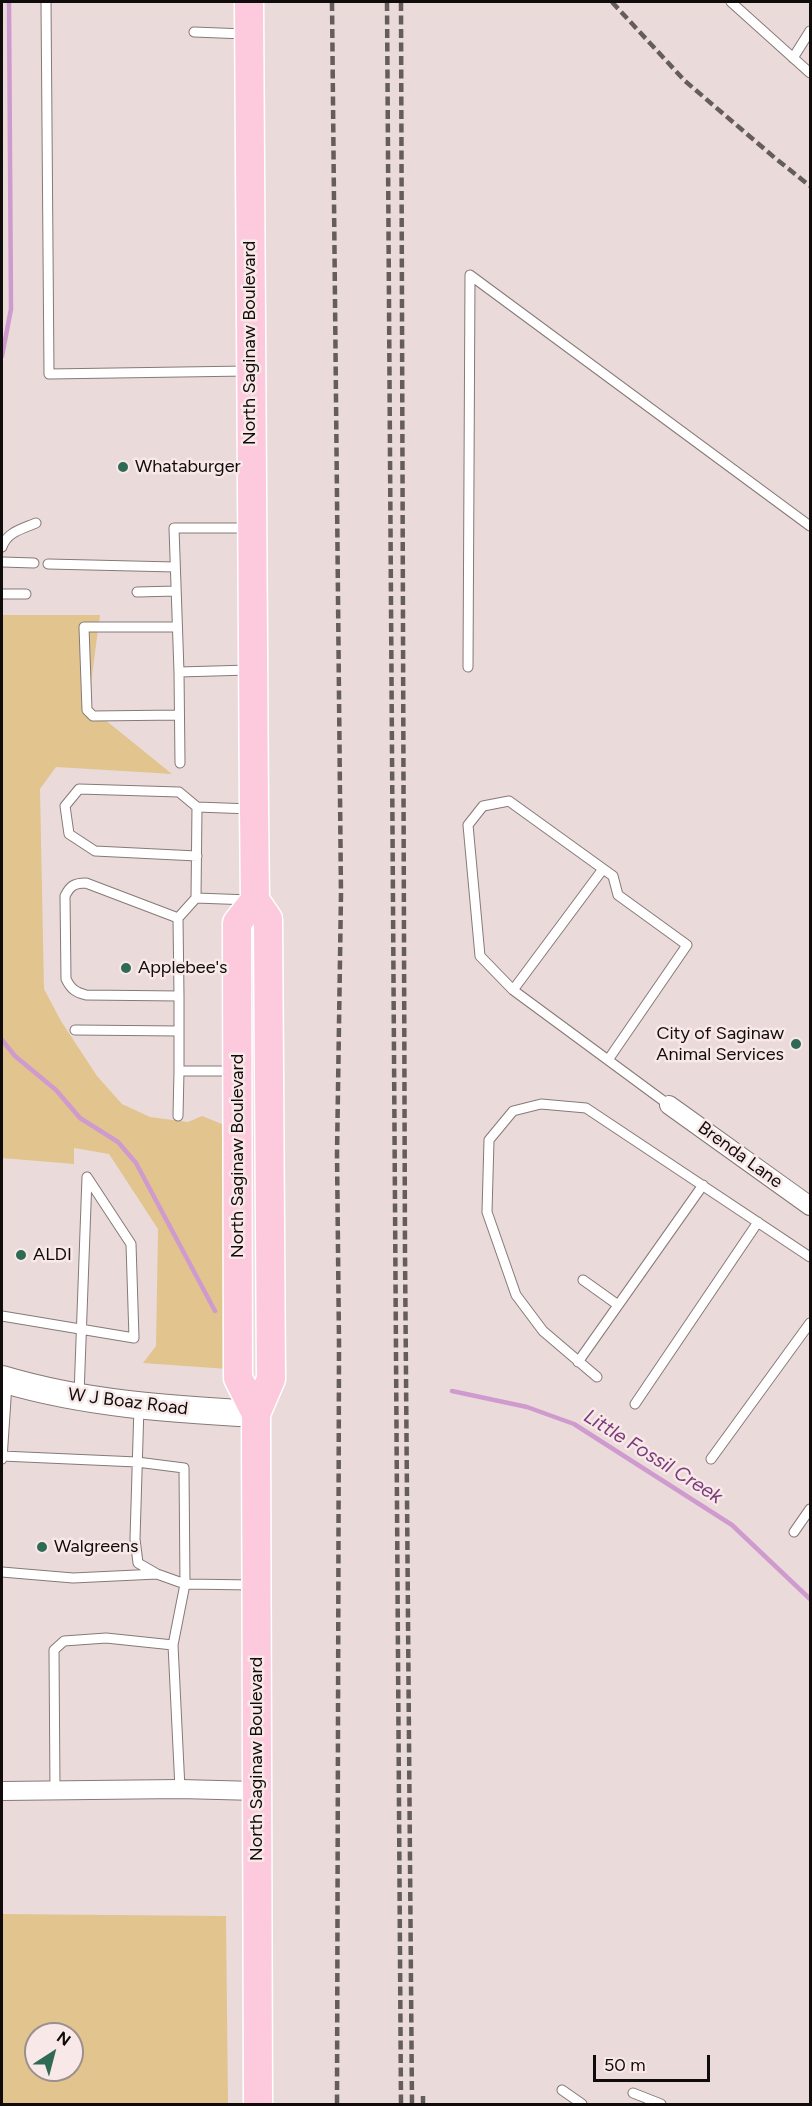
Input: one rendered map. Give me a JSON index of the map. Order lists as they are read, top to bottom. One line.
{"streets":{"main road":["North Saginaw Boulevard","W J Boaz Road"],"street":["Brenda Lane"]},"crossings":[["North Saginaw Boulevard","W J Boaz Road"]],"water":["Little Fossil Creek"],"places":["Whataburger","Applebee's","City of Saginaw Animal Services","ALDI","Walgreens"],"scale_bar":"50 m","north":"top right"}
